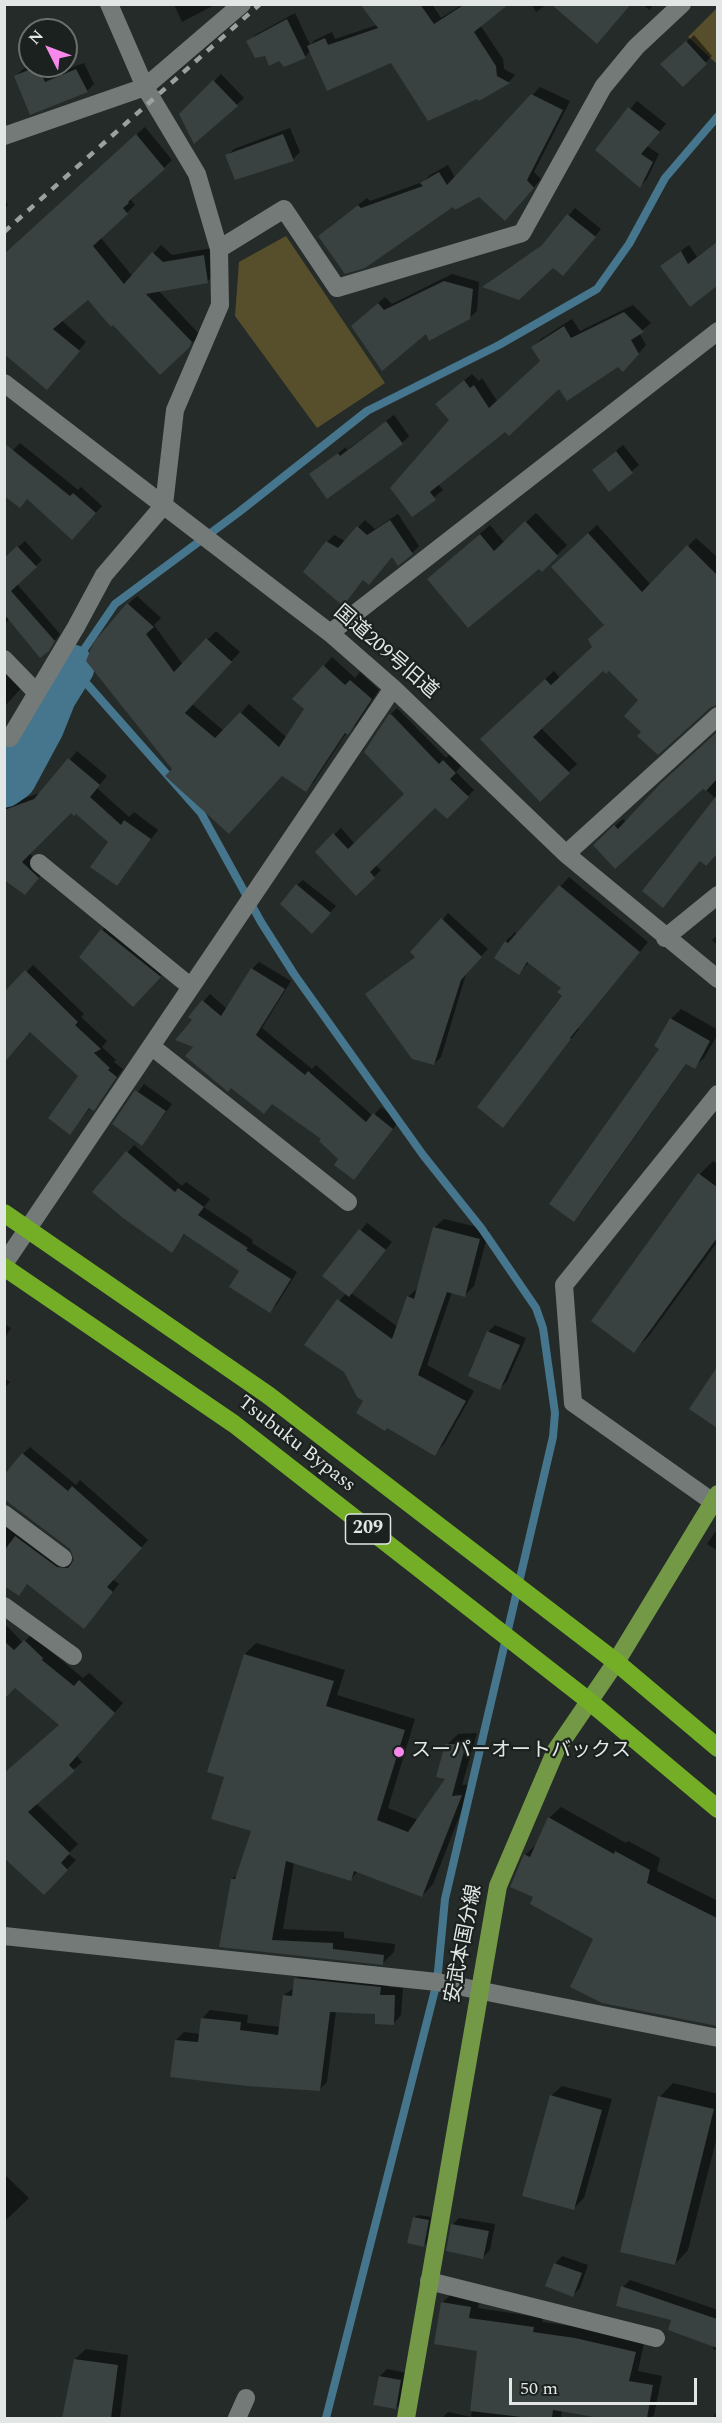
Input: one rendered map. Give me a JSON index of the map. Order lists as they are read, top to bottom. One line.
{"streets":{"highway":["Tsubuku Bypass","209"],"main road":["安武本国分線"],"street":["国道209号旧道"]},"crossings":[["Tsubuku Bypass","安武本国分線"]],"places":["スーパーオートバックス"],"scale_bar":"50 m","north":"top left"}
